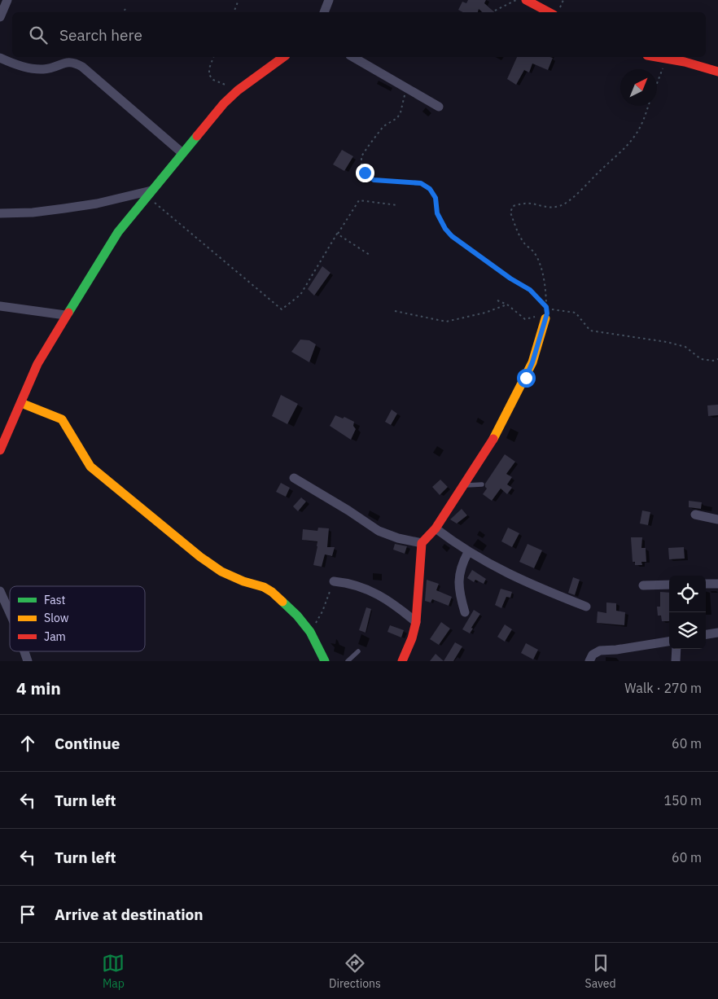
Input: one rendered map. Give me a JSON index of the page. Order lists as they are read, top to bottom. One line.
{"legend":["Fast","Slow","Jam"],"north":"top right","page":{"search":"Search here","heading":["4 min","Walk · 270 m"],"list":[["Continue","60 m"],["Turn left","150 m"],["Turn left","60 m"],"Arrive at destination"],"nav":["Map","Directions","Saved"]}}
